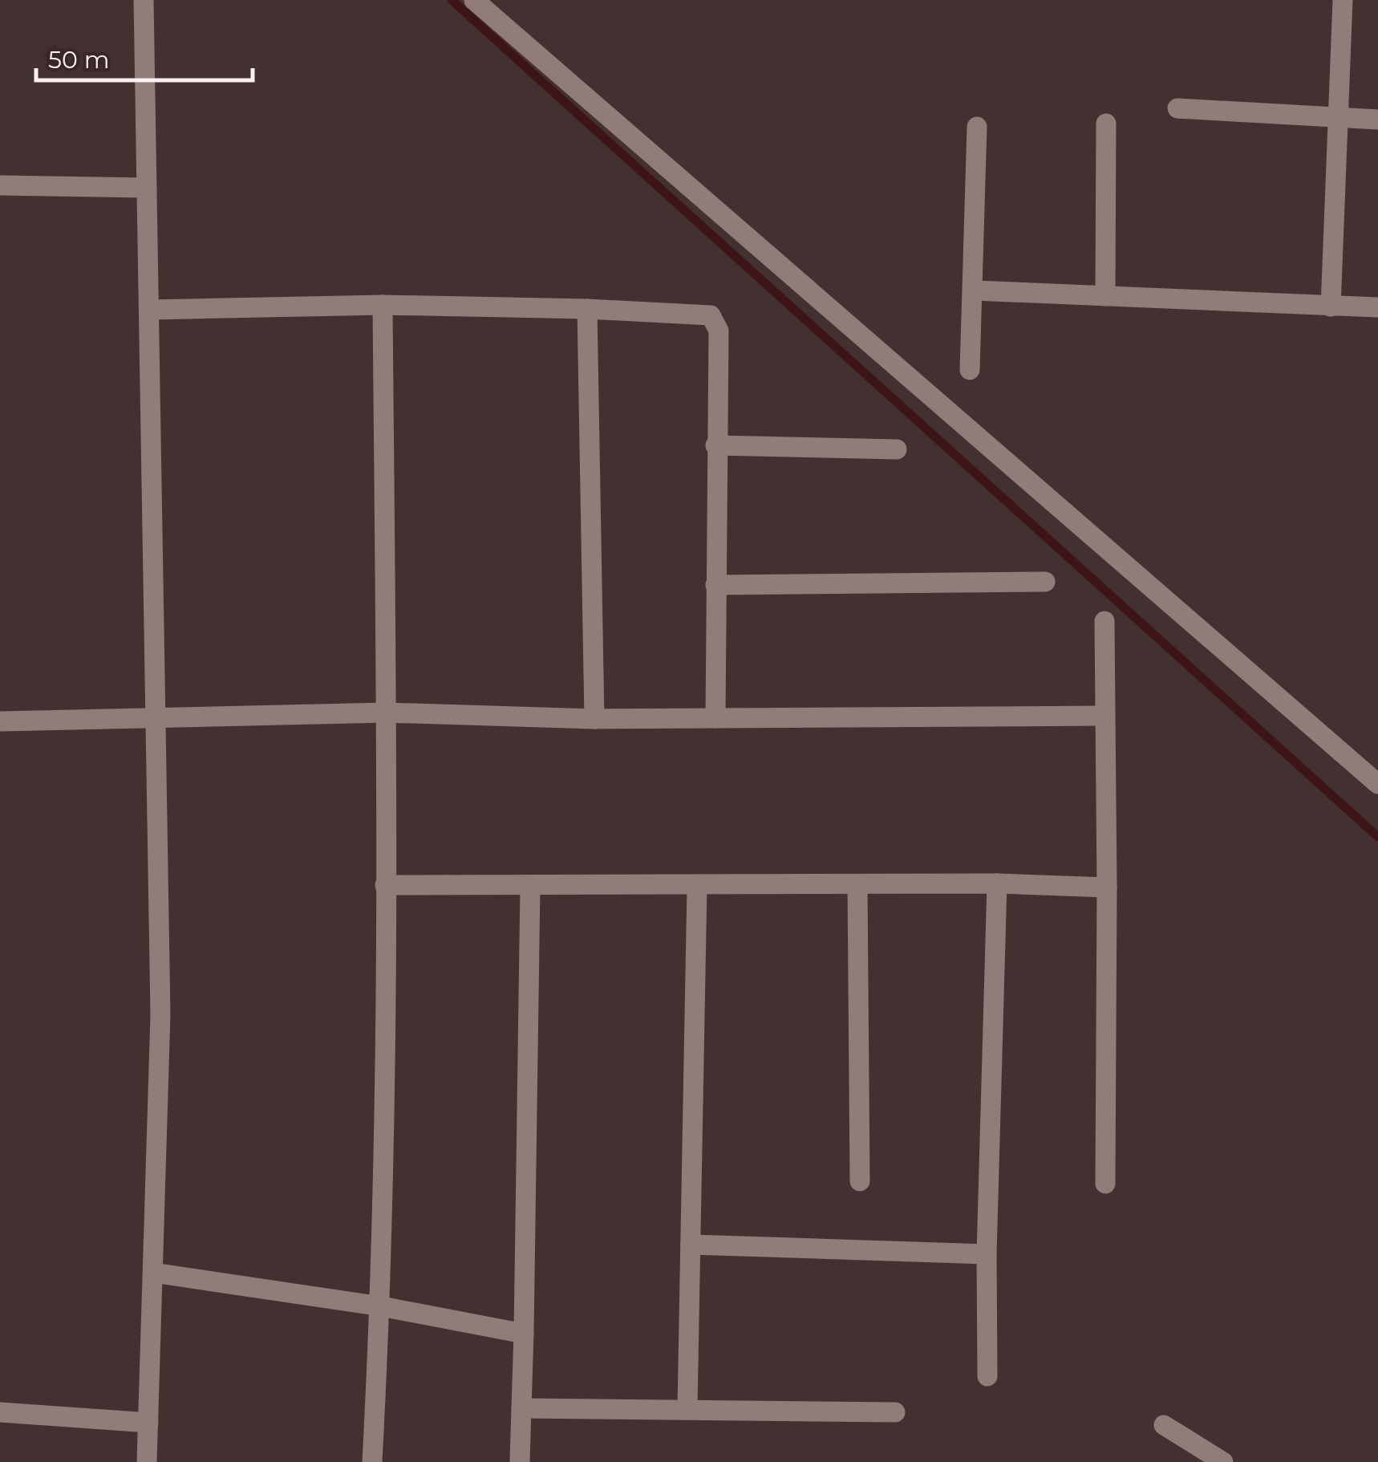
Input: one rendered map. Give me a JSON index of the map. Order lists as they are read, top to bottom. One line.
{"scale_bar":"50 m"}
